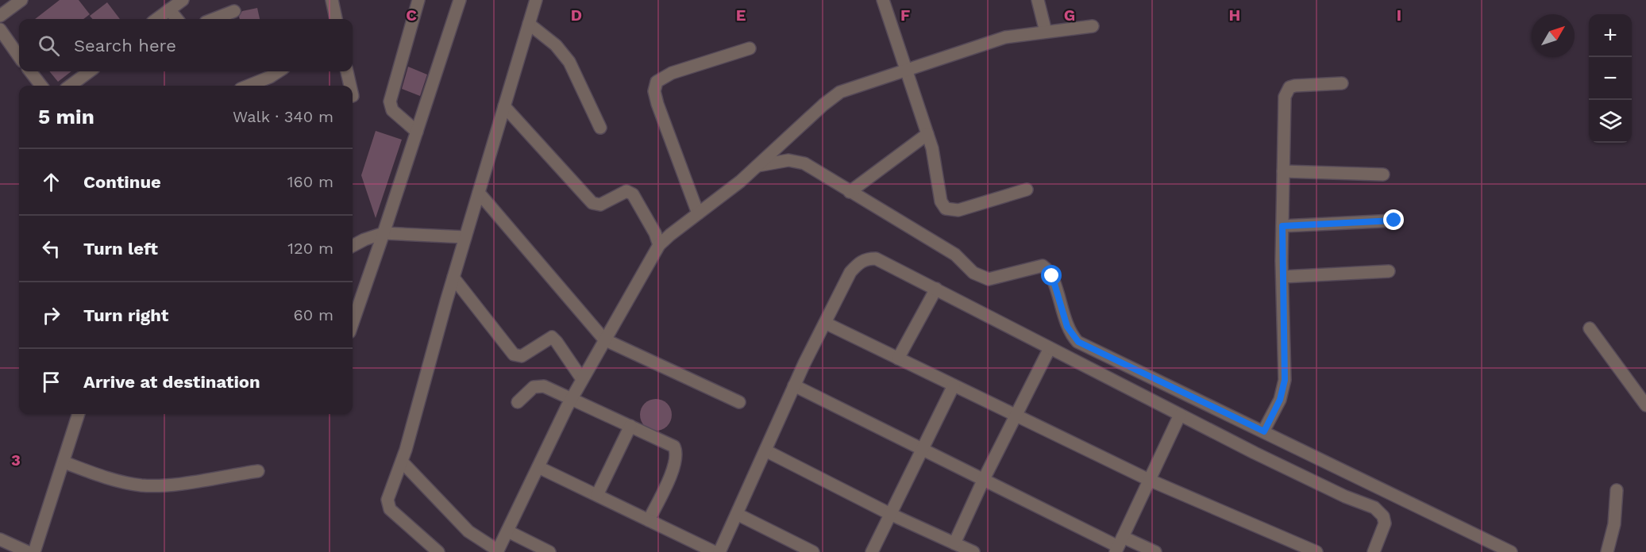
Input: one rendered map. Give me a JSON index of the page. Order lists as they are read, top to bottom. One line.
{"north":"top right","page":{"map_buttons":["+","−"],"search":"Search here","heading":["5 min","Walk · 340 m"],"list":[["Continue","160 m"],["Turn left","120 m"],["Turn right","60 m"],"Arrive at destination"]},"grid":{"columns":["C","D","E","F","G","H","I"],"rows":["3"]}}
